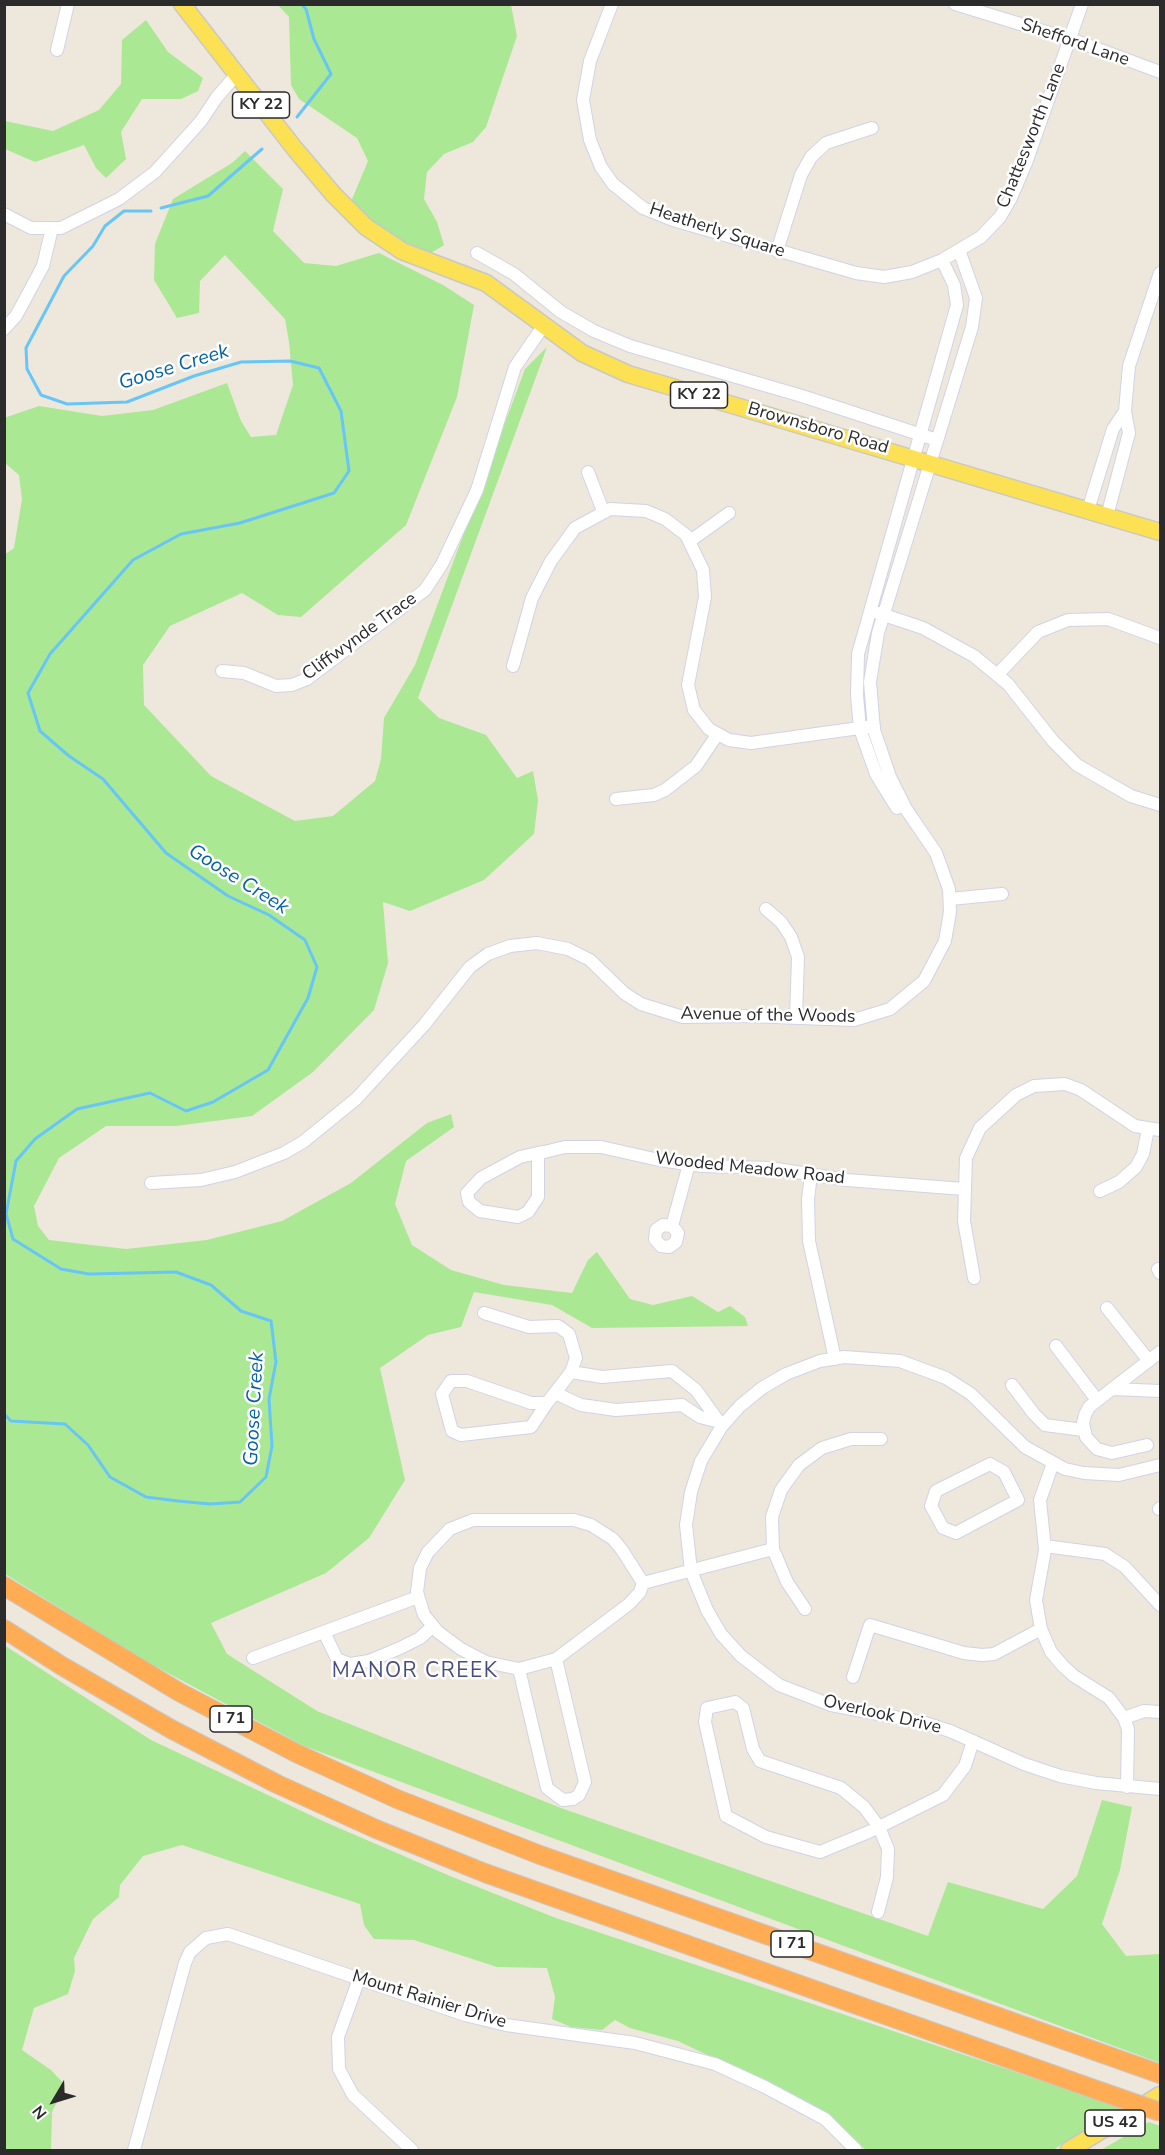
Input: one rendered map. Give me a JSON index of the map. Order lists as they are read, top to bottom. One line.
{"streets":{"highway":["I 71"],"main road":["KY 22","Brownsboro Road","US 42"],"street":["Shefford Lane","Chattesworth Lane","Heatherly Square","Cliffwynde Trace","Avenue of the Woods","Wooded Meadow Road","Overlook Drive","Mount Rainier Drive"]},"crossings":[["Shefford Lane","Chattesworth Lane"],["Chattesworth Lane","Heatherly Square"],["Brownsboro Road","Cliffwynde Trace"],["Brownsboro Road","Avenue of the Woods"]],"districts":["MANOR CREEK"],"water":["Goose Creek"],"north":"bottom left"}
